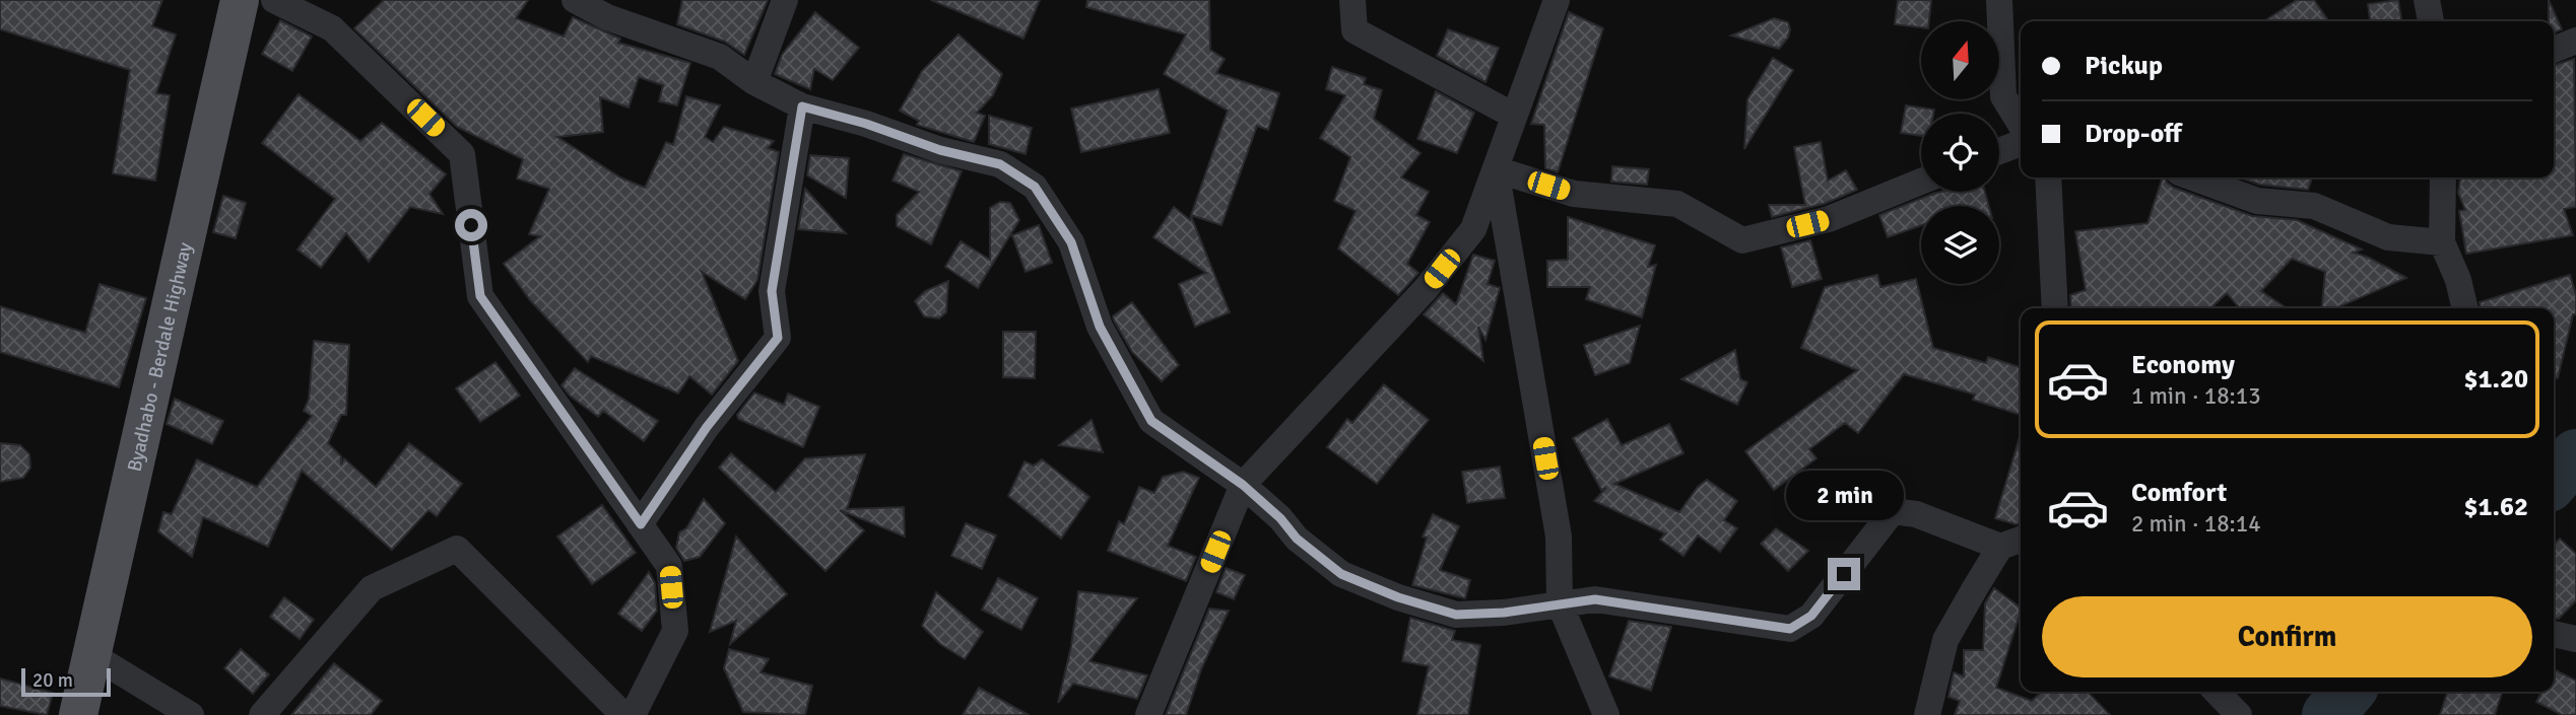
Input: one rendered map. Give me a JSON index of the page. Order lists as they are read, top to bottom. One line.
{"streets":{"main road":["Byadhabo - Berdale Highway"]},"scale_bar":"20 m","north":"top","page":{"banner":["Pickup","Drop-off"],"list":[{"name":"Economy","note":"1 min · 18:13","value":"$1.20"},{"name":"Comfort","note":"2 min · 18:14","value":"$1.62"}],"bubble":"2 min","buttons":"Confirm","scale":"20 m"}}
